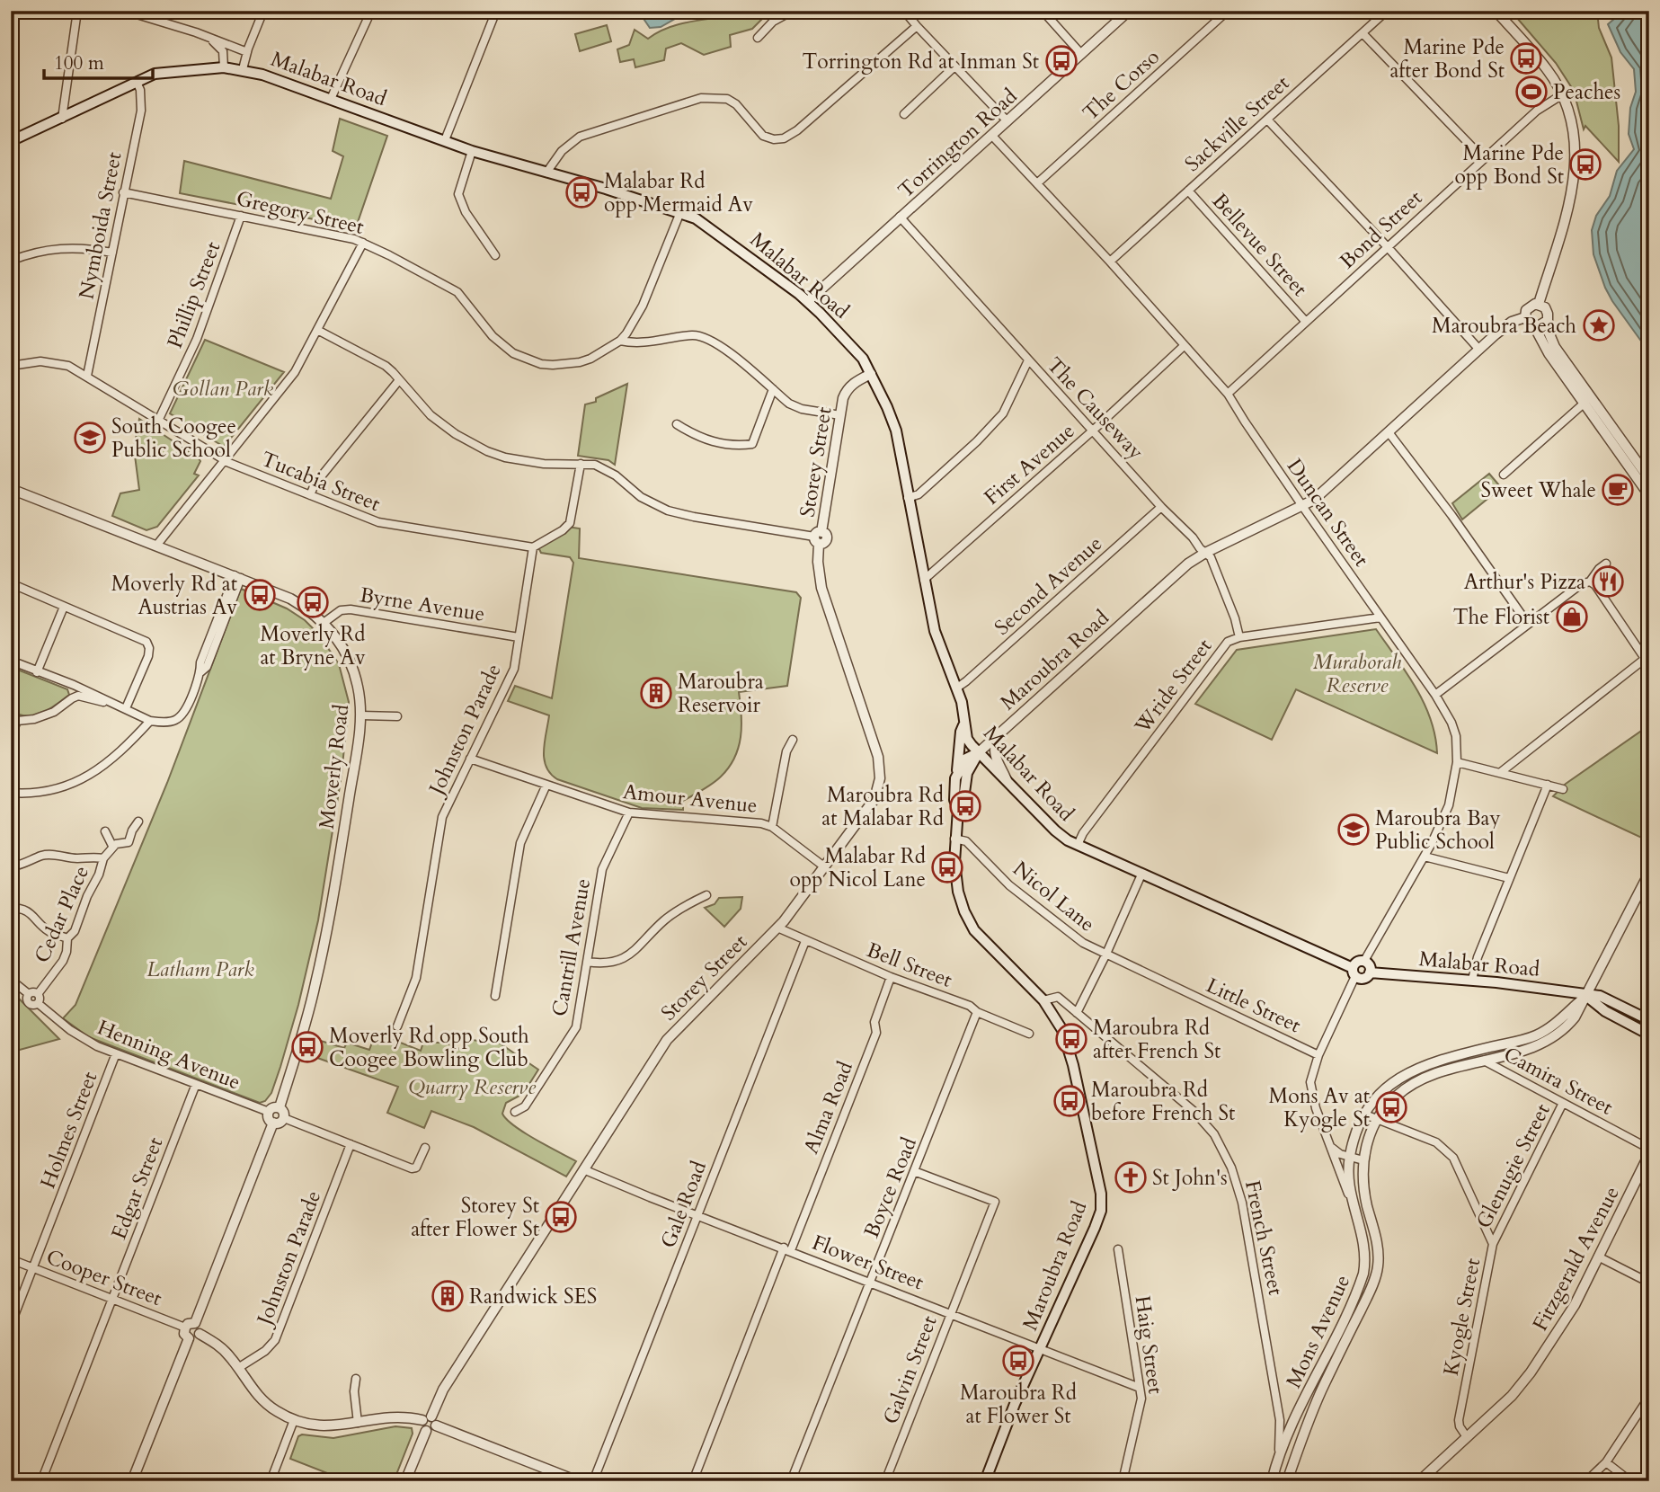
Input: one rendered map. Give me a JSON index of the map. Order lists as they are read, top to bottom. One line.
{"streets":{"main road":["Malabar Road","Maroubra Road"],"street":["The Corso","Sackville Street","Torrington Road","Gregory Street","Nymboida Street","Bond Street","Bellevue Street","Phillip Street","The Causeway","Storey Street","First Avenue","Tucabia Street","Duncan Street","Second Avenue","Byrne Avenue","Wride Street","Johnston Parade","Moverly Road","Amour Avenue","Nicol Lane","Cedar Place","Cantrill Avenue","Bell Street","Little Street","Henning Avenue","Camira Street","Alma Road","Holmes Street","Glenugie Street","Boyce Road","Edgar Street","Gale Road","French Street","Fitzgerald Avenue","Flower Street","Cooper Street","Kyogle Street","Mons Avenue","Haig Street","Galvin Street"]},"crossings":[["Malabar Road","Torrington Road"],["Malabar Road","Gregory Street"],["Malabar Road","Nymboida Street"],["Malabar Road","Storey Street"],["Malabar Road","First Avenue"],["Malabar Road","Duncan Street"],["Malabar Road","Second Avenue"],["Malabar Road","Maroubra Road"],["Malabar Road","Wride Street"],["Malabar Road","Mons Avenue"],["The Corso","Duncan Street"],["Sackville Street","Bellevue Street"],["Sackville Street","Duncan Street"],["Torrington Road","The Causeway"],["Torrington Road","Duncan Street"],["Gregory Street","Nymboida Street"],["Gregory Street","Phillip Street"],["Nymboida Street","Tucabia Street"],["Bond Street","Bellevue Street"],["Bond Street","Duncan Street"],["Phillip Street","Tucabia Street"],["The Causeway","First Avenue"],["The Causeway","Second Avenue"],["The Causeway","Maroubra Road"],["The Causeway","Wride Street"],["Storey Street","Amour Avenue"],["Storey Street","Bell Street"],["Storey Street","Flower Street"],["First Avenue","Duncan Street"],["Tucabia Street","Johnston Parade"],["Duncan Street","Maroubra Road"],["Duncan Street","Wride Street"],["Byrne Avenue","Johnston Parade"],["Byrne Avenue","Moverly Road"],["Maroubra Road","Nicol Lane"],["Maroubra Road","French Street"],["Maroubra Road","Flower Street"],["Johnston Parade","Amour Avenue"],["Moverly Road","Henning Avenue"],["Amour Avenue","Cantrill Avenue"],["Nicol Lane","Little Street"],["Cedar Place","Henning Avenue"],["Bell Street","Alma Road"],["Bell Street","Boyce Road"],["Bell Street","Gale Road"],["Henning Avenue","Holmes Street"],["Henning Avenue","Edgar Street"],["Camira Street","Glenugie Street"],["Camira Street","Mons Avenue"],["Alma Road","Flower Street"],["Holmes Street","Cooper Street"],["Glenugie Street","Kyogle Street"],["Boyce Road","Flower Street"],["Boyce Road","Galvin Street"],["Edgar Street","Cooper Street"],["Gale Road","Flower Street"],["French Street","Mons Avenue"],["Fitzgerald Avenue","Kyogle Street"],["Flower Street","Haig Street"],["Flower Street","Galvin Street"],["Kyogle Street","Mons Avenue"]],"parks":["Gollan Park","Muraborah Reserve","Latham Park","Quarry Reserve"],"places":{"bus stop":["Marine Pde after Bond St","Torrington Rd at Inman St","Marine Pde opp Bond St","Malabar Rd opp Mermaid Av","Moverly Rd at Austrias Av","Moverly Rd at Bryne Av","Maroubra Rd at Malabar Rd","Malabar Rd opp Nicol Lane","Maroubra Rd after French St","Moverly Rd opp South Coogee Bowling Club","Maroubra Rd before French St","Mons Av at Kyogle St","Storey St after Flower St","Maroubra Rd at Flower St"],"sports":["Peaches"],"place":["Maroubra Beach"],"school or university":["South Coogee Public School","Maroubra Bay Public School"],"cafe":["Sweet Whale"],"restaurant":["Arthur's Pizza"],"shop":["The Florist"],"building":["Maroubra Reservoir","Randwick SES"],"church":["St John's"]},"scale_bar":"100 m"}
